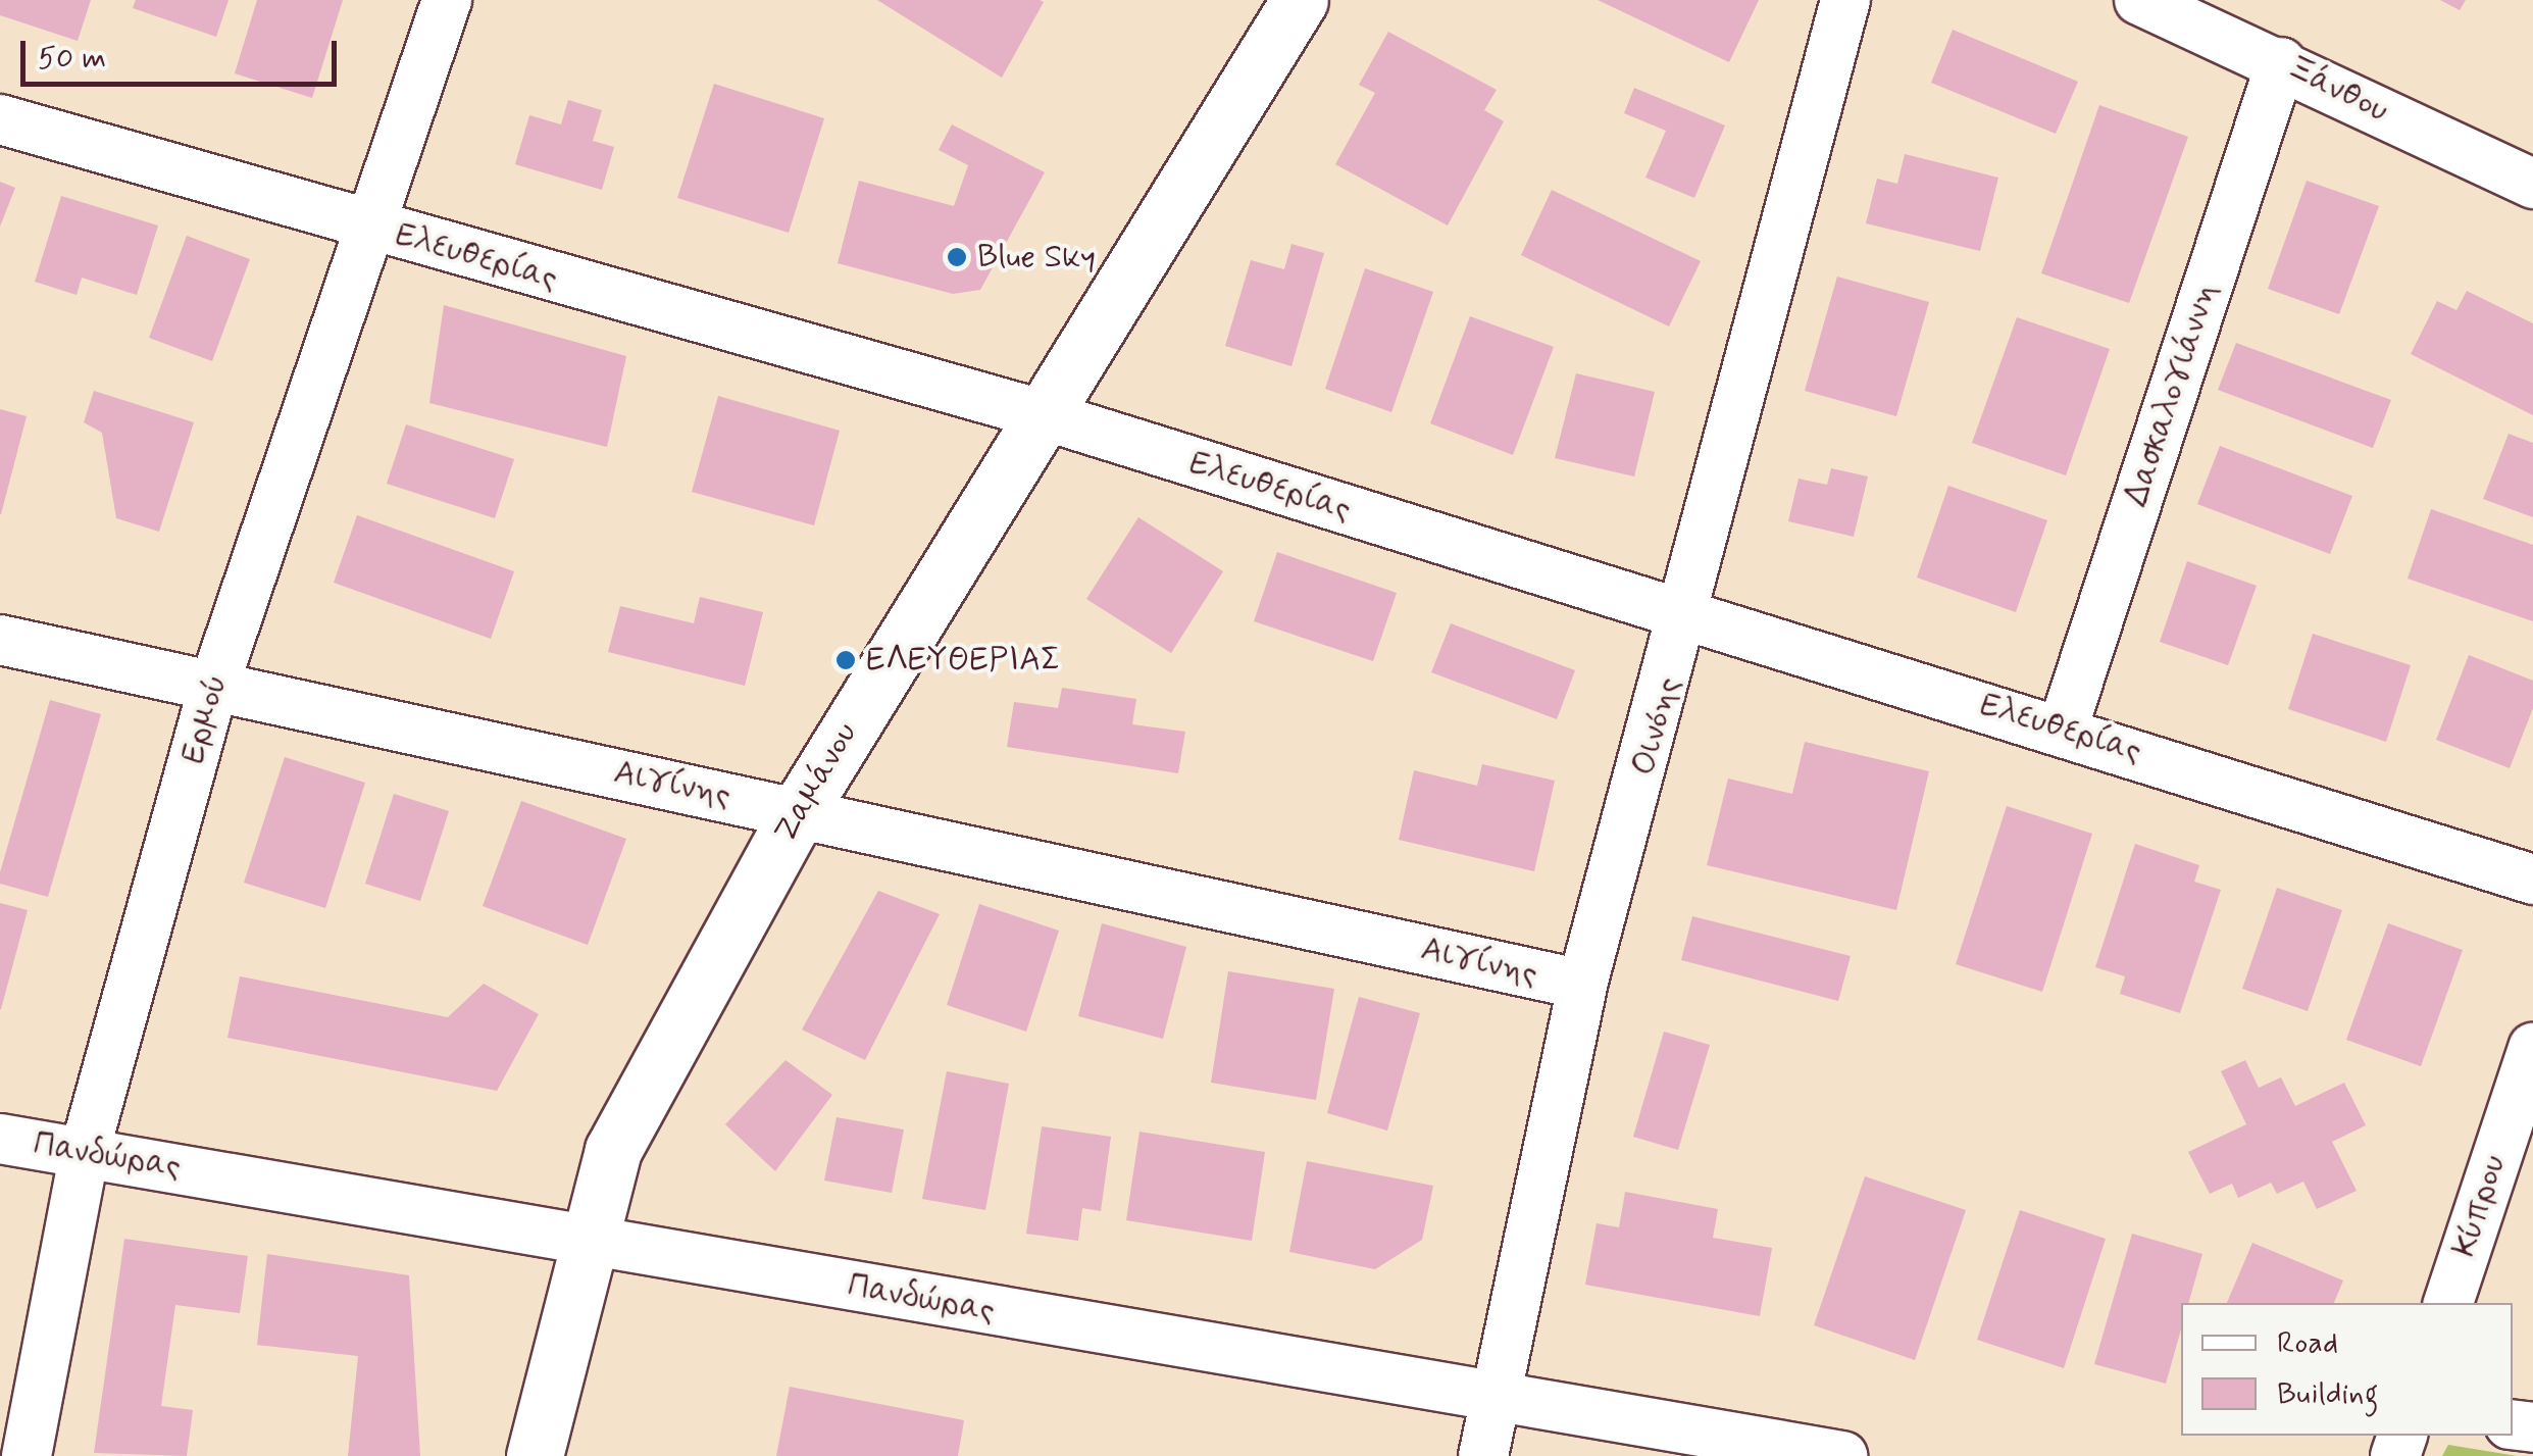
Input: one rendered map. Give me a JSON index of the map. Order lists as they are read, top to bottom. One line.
{"streets":{"street":["Ξάνθου","Ελευθερίας","Δασκαλογιάννη","Ερμού","Οινόης","Ζαμάνου","Αιγίνης","Πανδώρας","Κύπρου"]},"crossings":[["Ξάνθου","Δασκαλογιάννη"],["Ελευθερίας","Δασκαλογιάννη"],["Ελευθερίας","Ερμού"],["Ελευθερίας","Οινόης"],["Ελευθερίας","Ζαμάνου"],["Ερμού","Αιγίνης"],["Ερμού","Πανδώρας"],["Οινόης","Αιγίνης"],["Οινόης","Πανδώρας"],["Ζαμάνου","Αιγίνης"],["Ζαμάνου","Πανδώρας"]],"places":["Blue Sky","ΕΛΕΥΘΕΡΙΑΣ"],"legend":["Road","Building"],"scale_bar":"50 m"}
